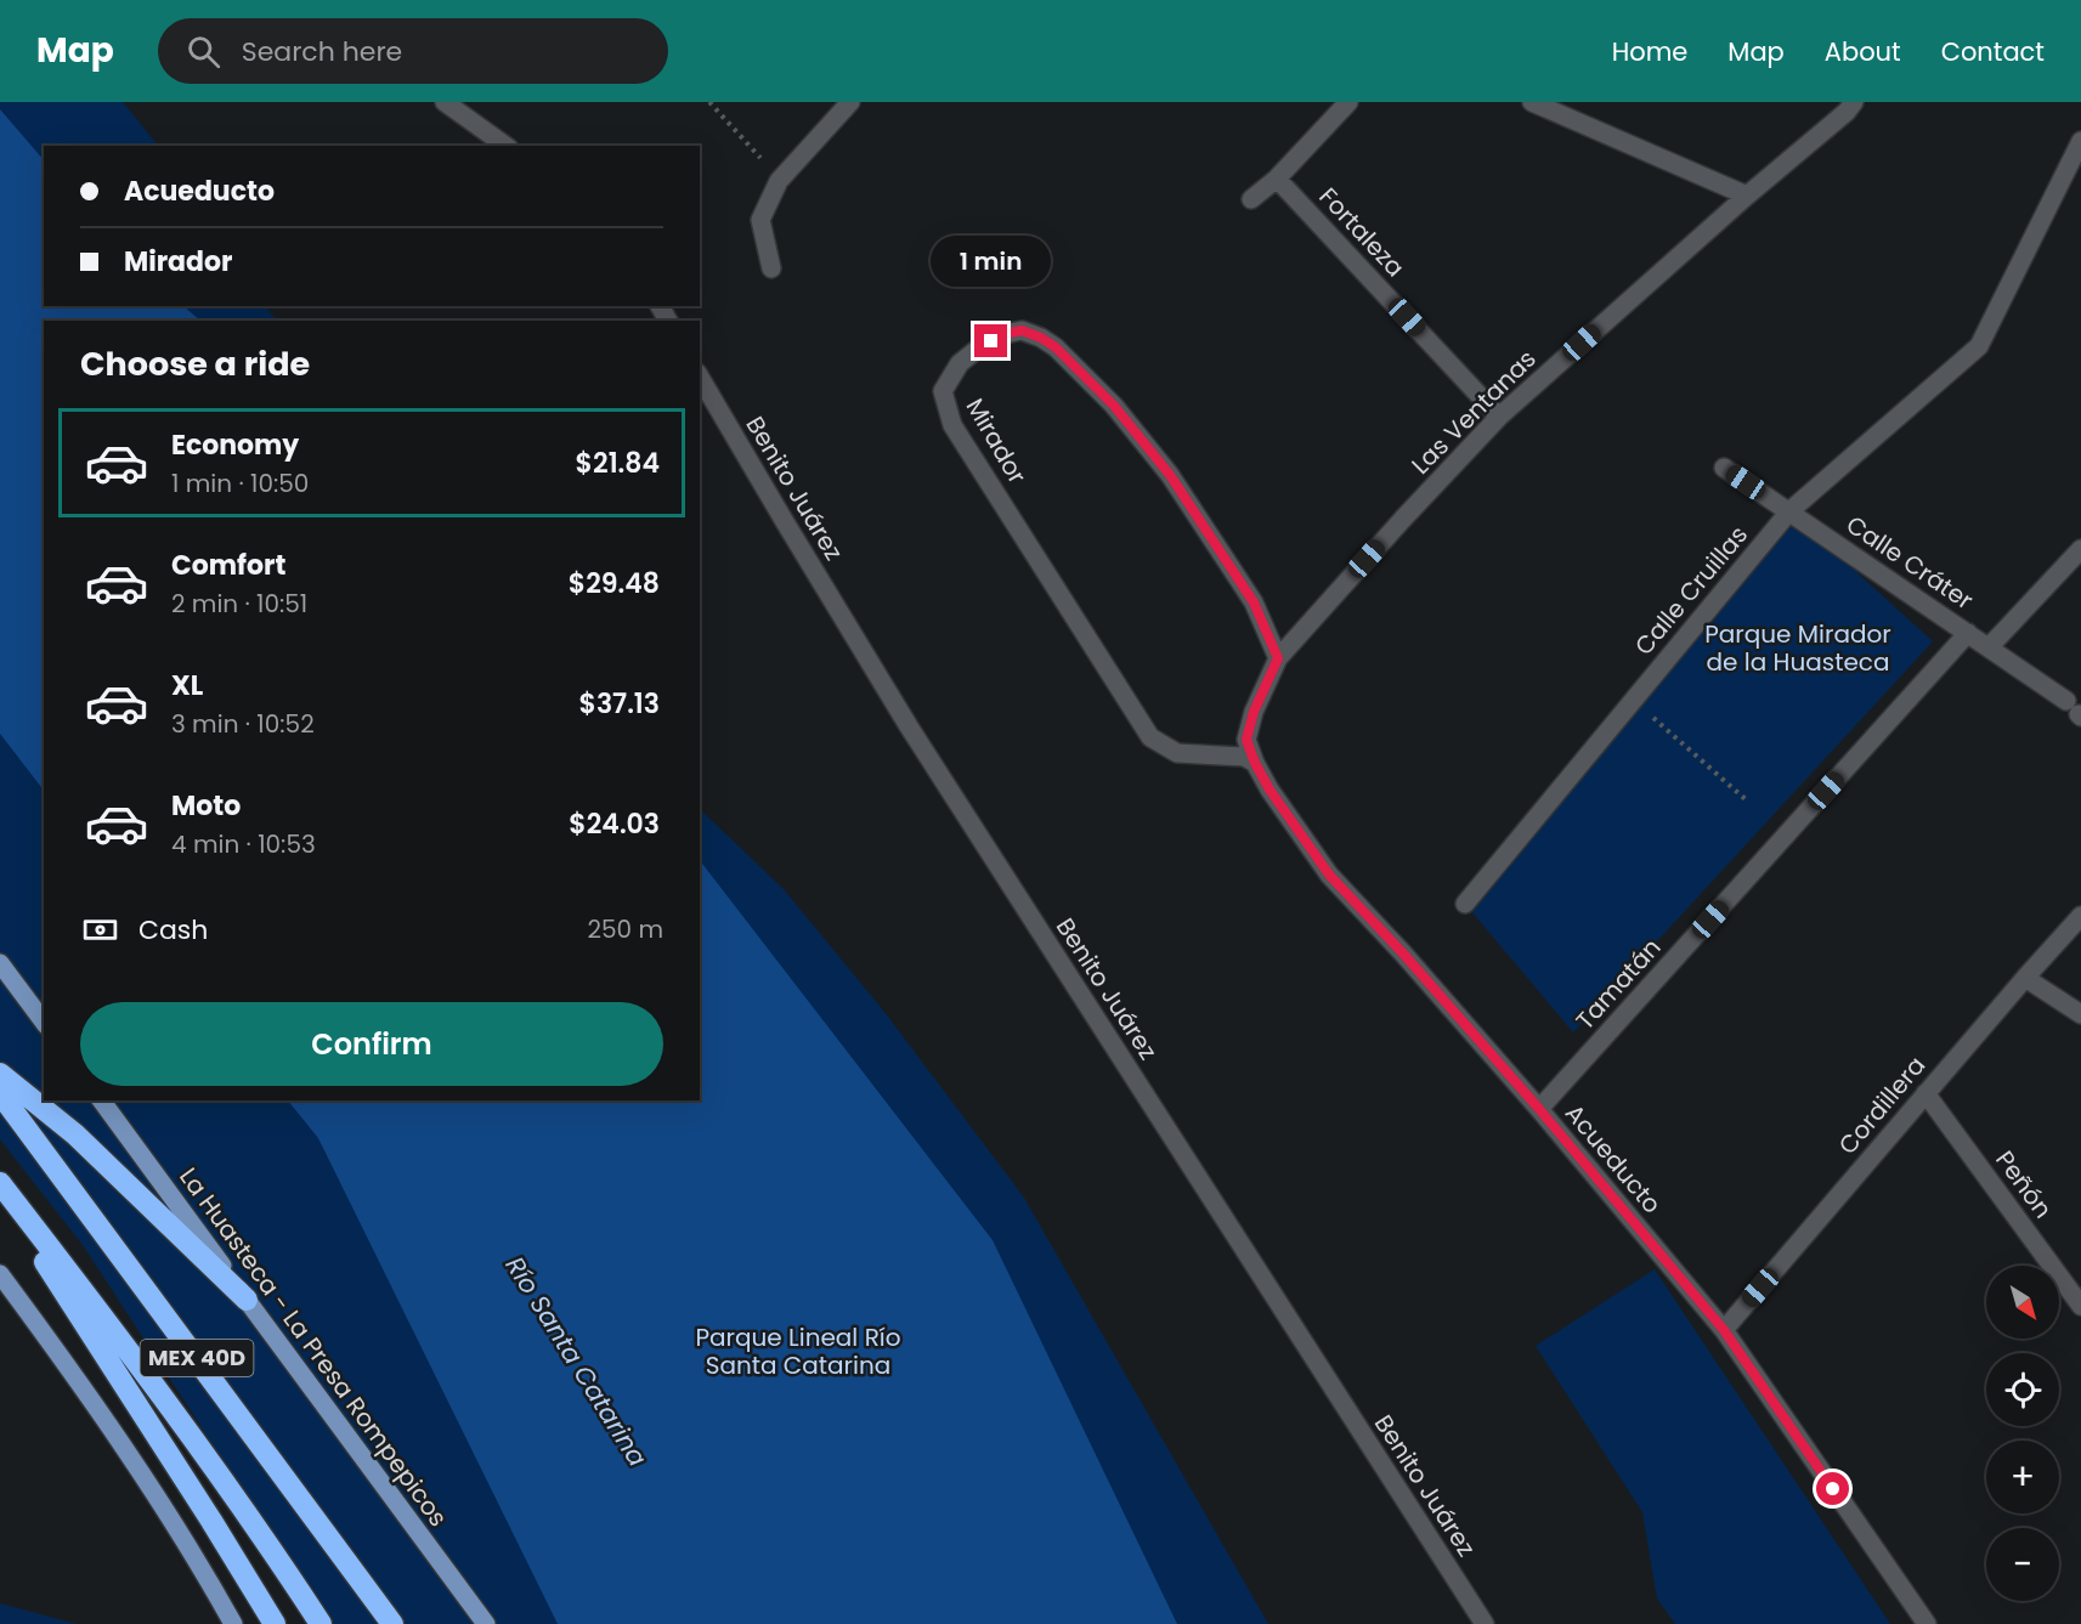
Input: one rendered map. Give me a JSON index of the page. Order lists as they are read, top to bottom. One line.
{"streets":{"highway":["MEX 40D"],"main road":["La Huasteca - La Presa Rompepicos"],"street":["Fortaleza","Las Ventanas","Mirador","Benito Juárez","Calle Cráter","Calle Cruillas","Tamatán","Cordillera","Acueducto","Peñón"]},"crossings":[["Fortaleza","Las Ventanas"],["Las Ventanas","Mirador"],["Las Ventanas","Acueducto"],["Mirador","Acueducto"],["Calle Cráter","Calle Cruillas"],["Calle Cráter","Tamatán"],["Tamatán","Acueducto"],["Cordillera","Acueducto"],["Cordillera","Peñón"]],"water":["Río Santa Catarina"],"parks":["Parque Mirador de la Huasteca","Parque Lineal Río Santa Catarina"],"north":"bottom right","page":{"header":"Map","search":"Search here","nav":["Home","Map","About","Contact"],"banner":["Acueducto","Mirador"],"bubble":"1 min","heading":"Choose a ride","list":[{"name":"Economy","note":"1 min · 10:50","value":"$21.84"},{"name":"Comfort","note":"2 min · 10:51","value":"$29.48"},{"name":"XL","note":"3 min · 10:52","value":"$37.13"},{"name":"Moto","note":"4 min · 10:53","value":"$24.03"}],"pay":["Cash","250 m"],"buttons":"Confirm","map_buttons":["+","−"]}}
